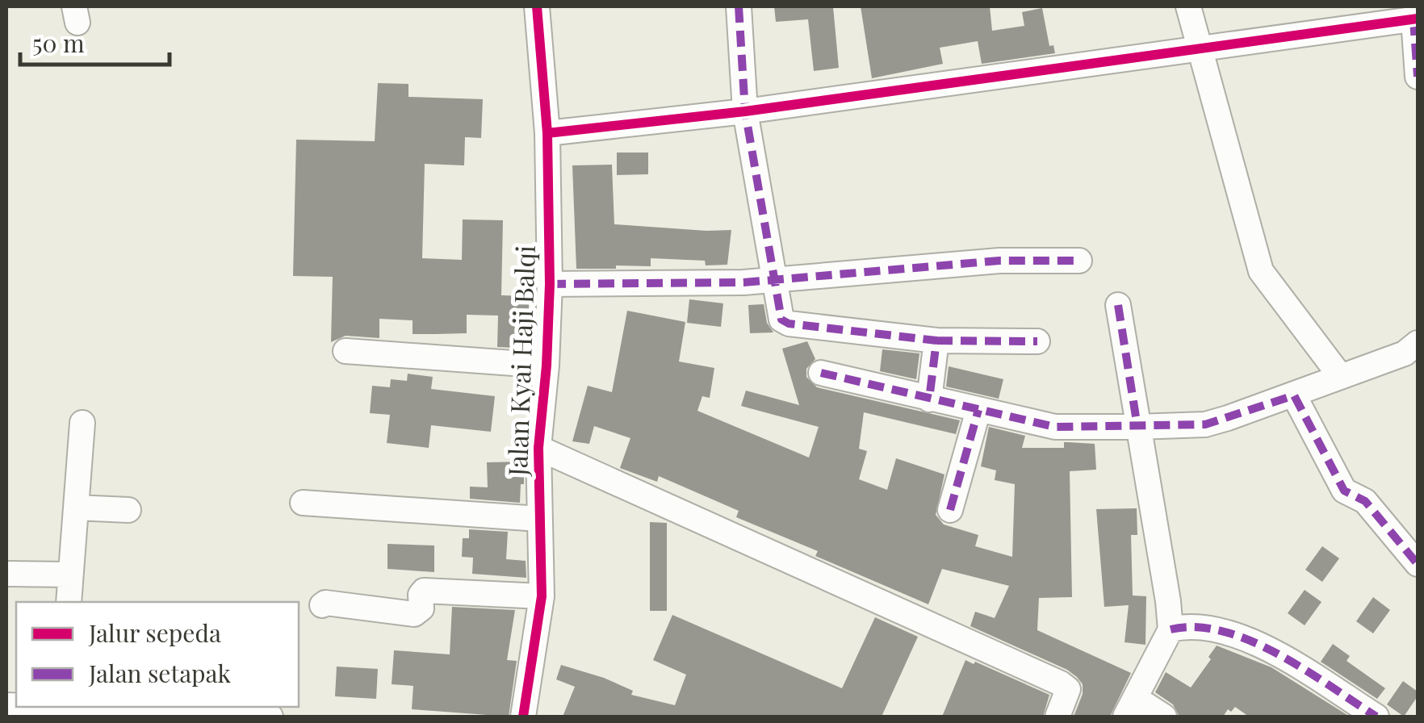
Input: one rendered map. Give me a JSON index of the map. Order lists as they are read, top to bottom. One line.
{"streets":{"street":["Jalan Kyai Haji Balqi"]},"legend":["Jalur sepeda","Jalan setapak"],"scale_bar":"50 m"}
